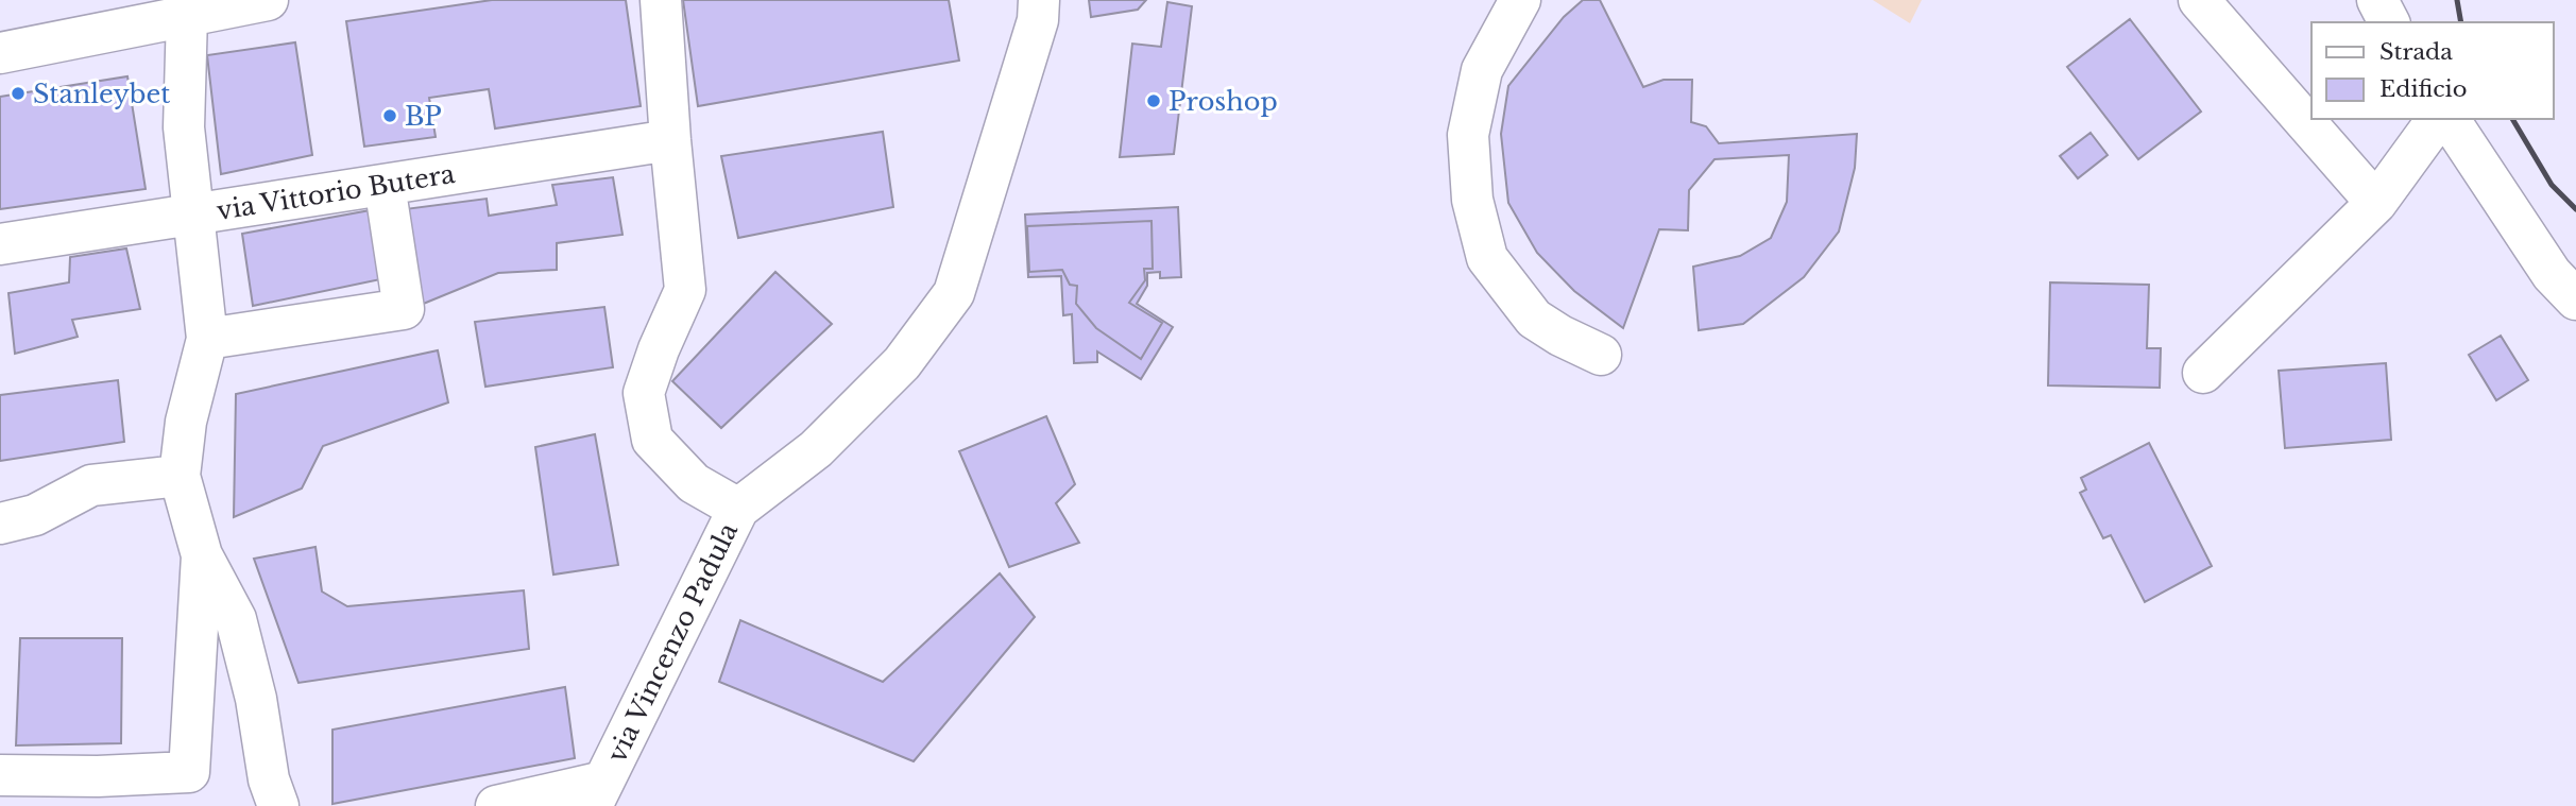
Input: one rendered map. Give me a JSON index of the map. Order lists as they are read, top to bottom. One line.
{"streets":{"street":["via Vittorio Butera","via Vincenzo Padula"]},"places":["Stanleybet","Proshop","BP"],"legend":["Strada","Edificio"]}
